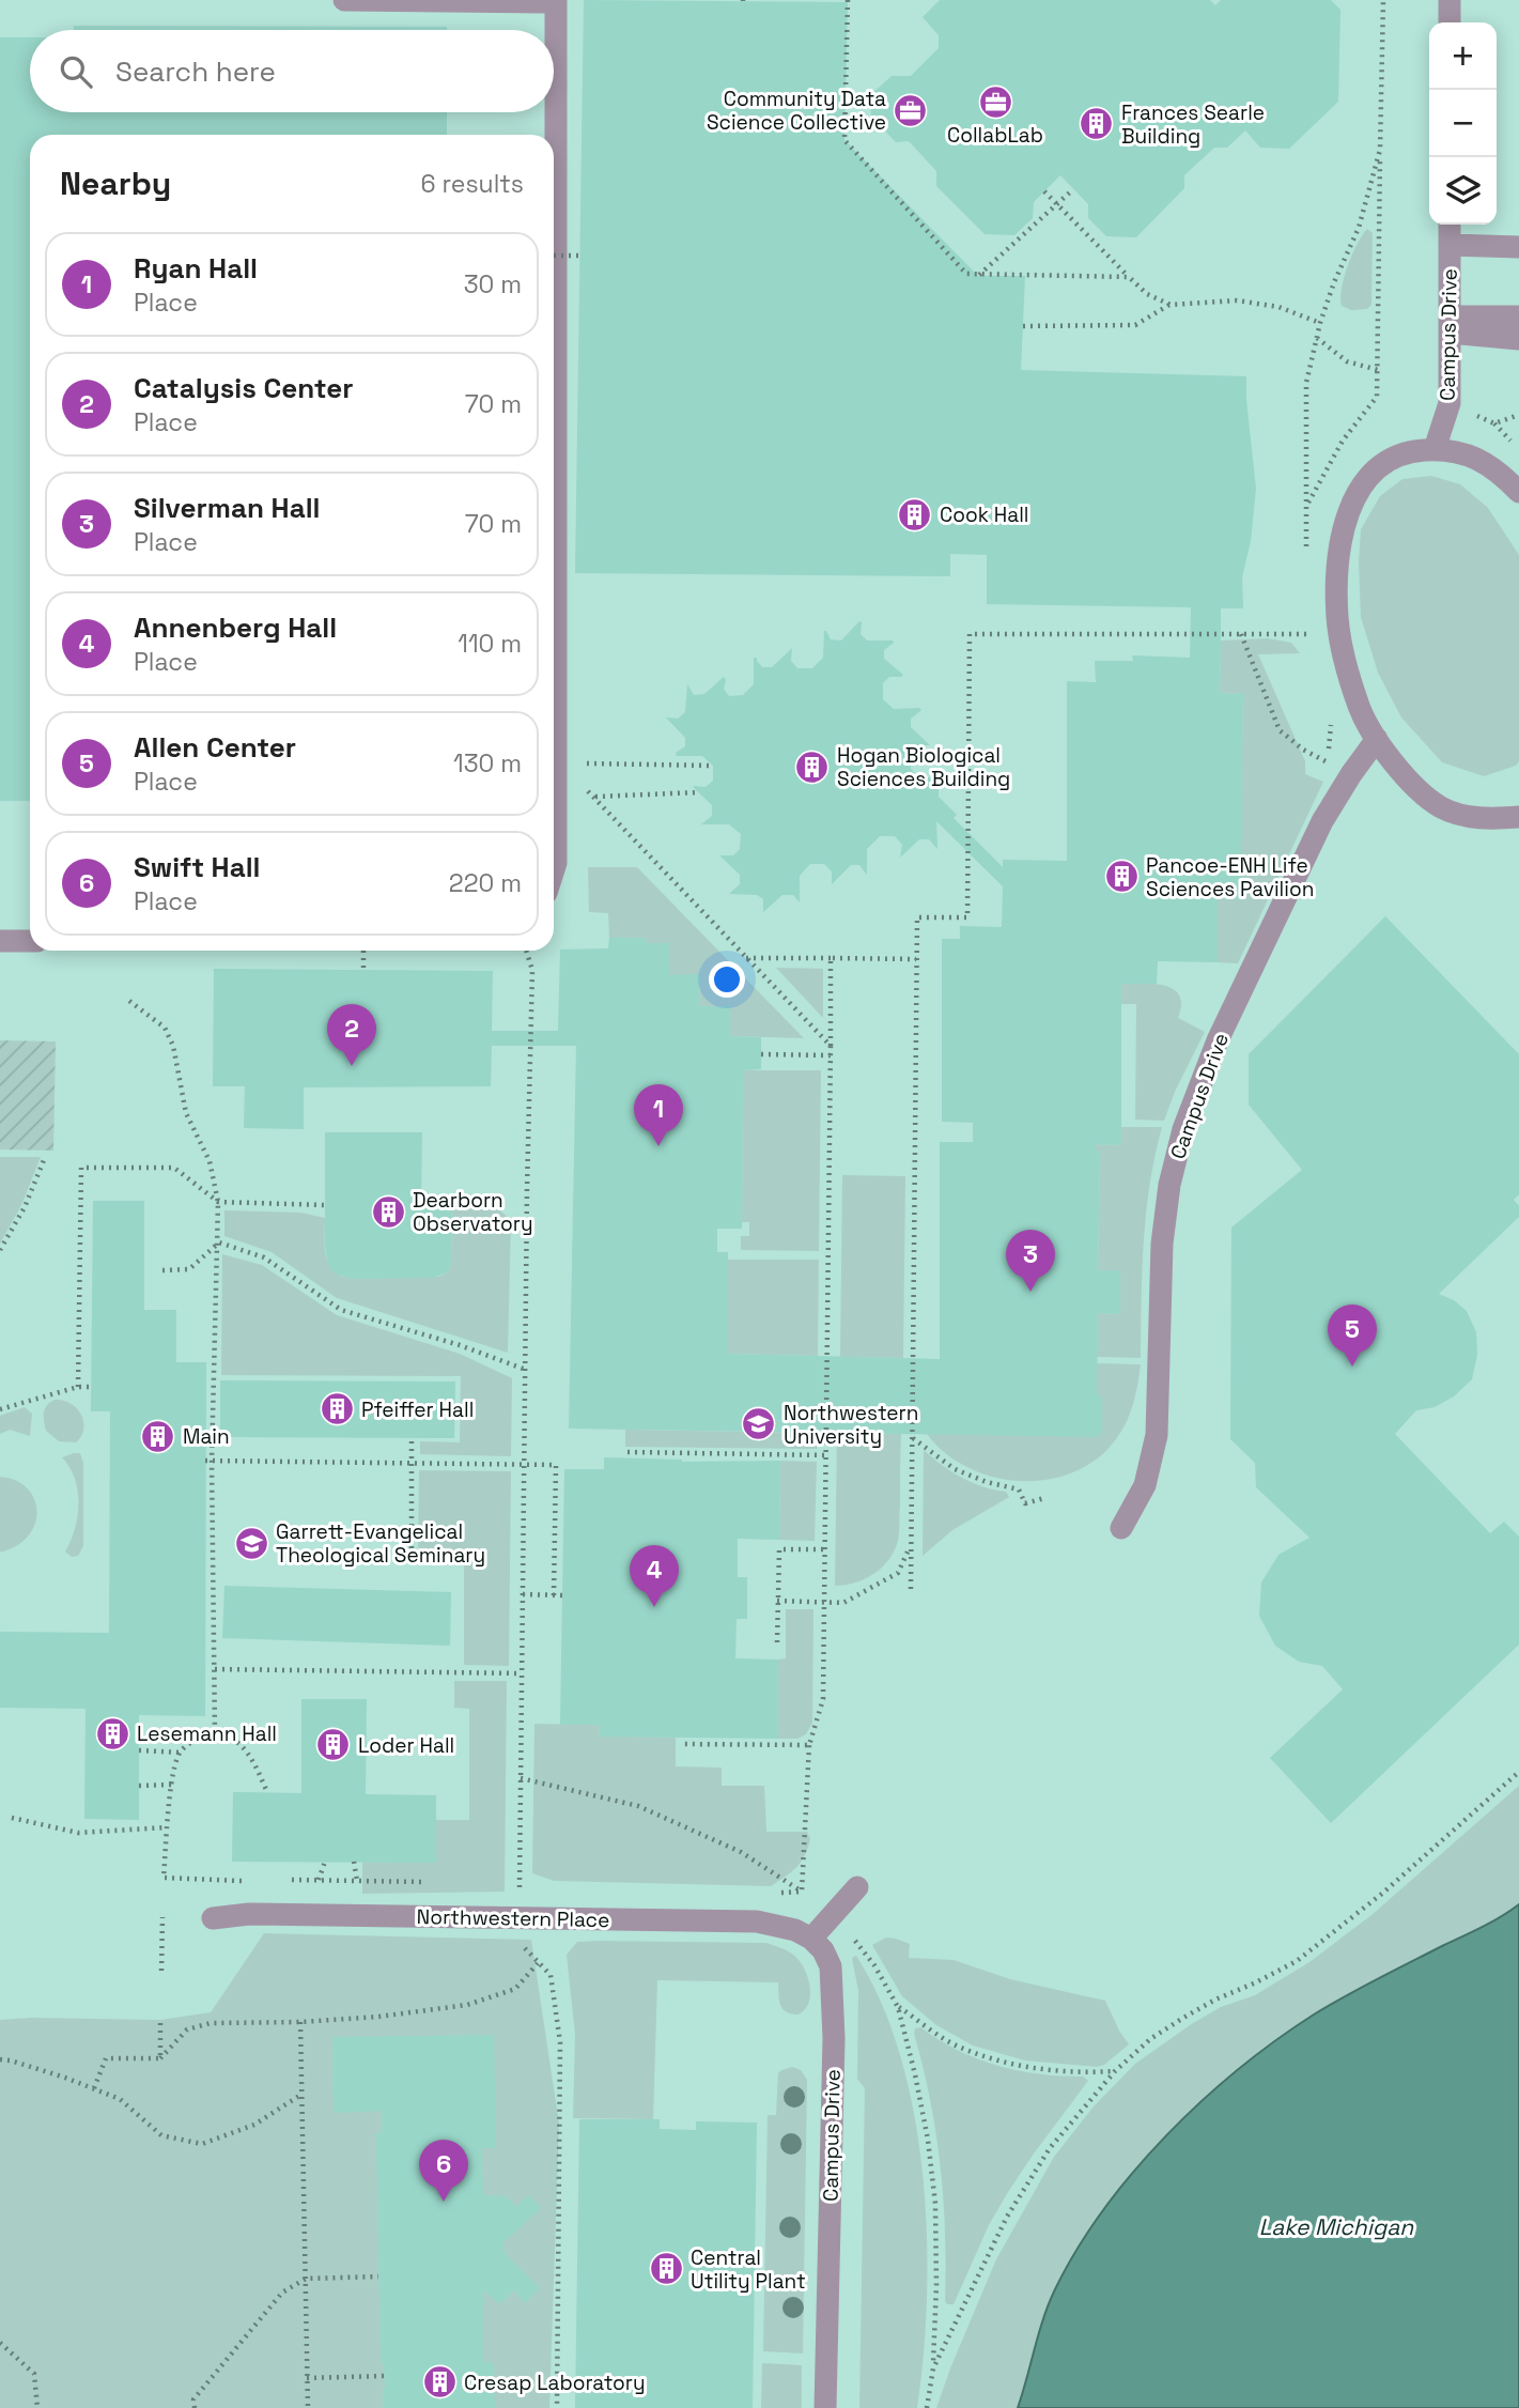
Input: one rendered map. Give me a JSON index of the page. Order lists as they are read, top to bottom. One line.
{"streets":{"lane":["Campus Drive","Northwestern Place"]},"crossings":[["Campus Drive","Northwestern Place"]],"water":["Lake Michigan"],"places":{"office":["CollabLab","Community Data Science Collective"],"building":["Frances Searle Building","Cook Hall","Hogan Biological Sciences Building","Pancoe-ENH Life Sciences Pavilion","Dearborn Observatory","Pfeiffer Hall","Main","Lesemann Hall","Loder Hall","Central Utility Plant","Cresap Laboratory"],"school or university":["Northwestern University","Garrett-Evangelical Theological Seminary"]},"page":{"map_buttons":["+","−"],"search":"Search here","heading":["Nearby","6 results"],"list":[{"mark":"1","name":"Ryan Hall","note":"Place","value":"30 m"},{"mark":"2","name":"Catalysis Center","note":"Place","value":"70 m"},{"mark":"3","name":"Silverman Hall","note":"Place","value":"70 m"},{"mark":"4","name":"Annenberg Hall","note":"Place","value":"110 m"},{"mark":"5","name":"Allen Center","note":"Place","value":"130 m"},{"mark":"6","name":"Swift Hall","note":"Place","value":"220 m"}],"pins":["2","1","3","5","4","6"]}}
